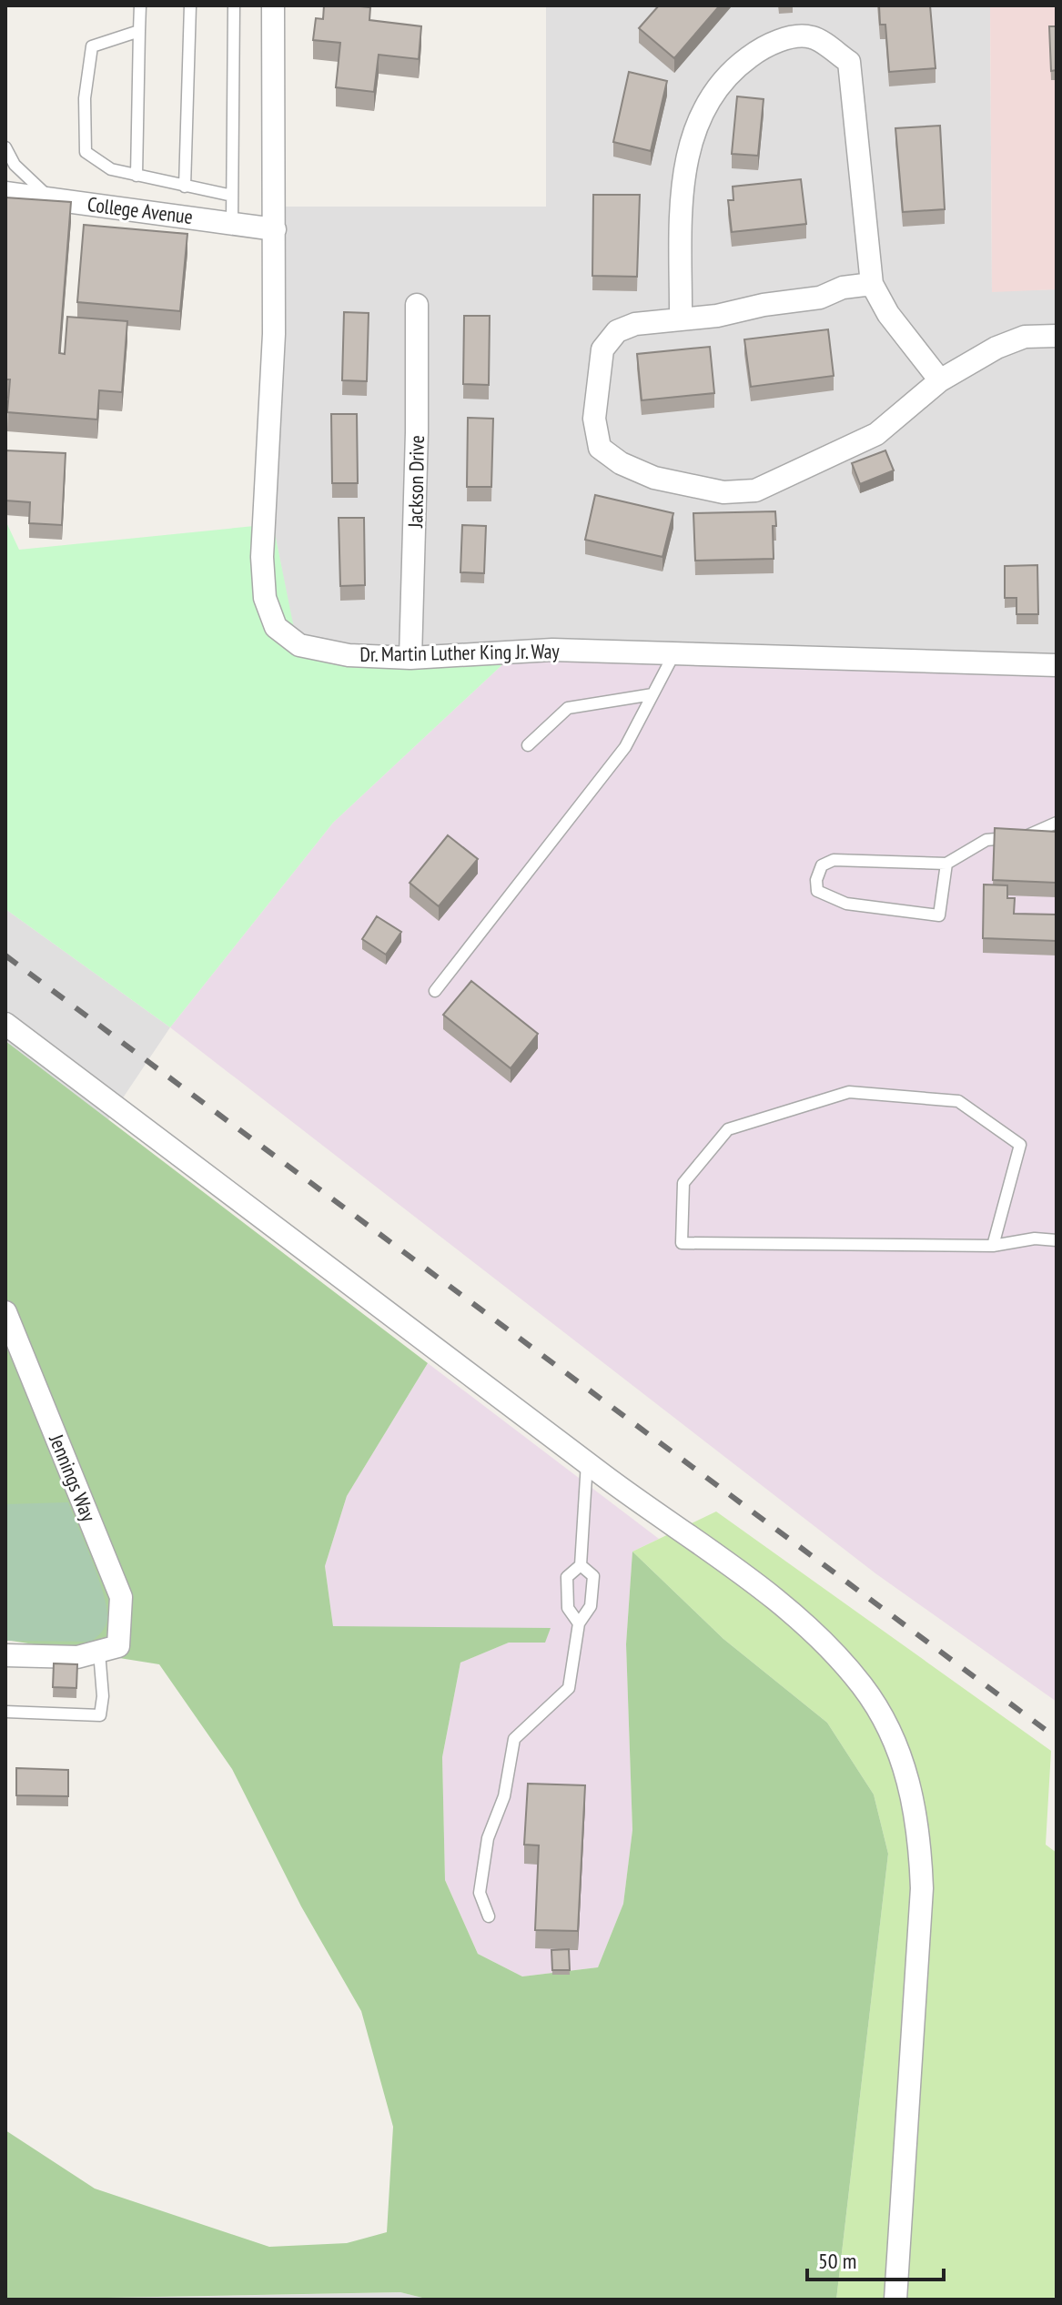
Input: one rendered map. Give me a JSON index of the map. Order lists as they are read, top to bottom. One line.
{"streets":{"street":["College Avenue","Jackson Drive","Dr. Martin Luther King Jr. Way","Jennings Way"]},"crossings":[["College Avenue","Dr. Martin Luther King Jr. Way"],["Jackson Drive","Dr. Martin Luther King Jr. Way"]],"scale_bar":"50 m"}
